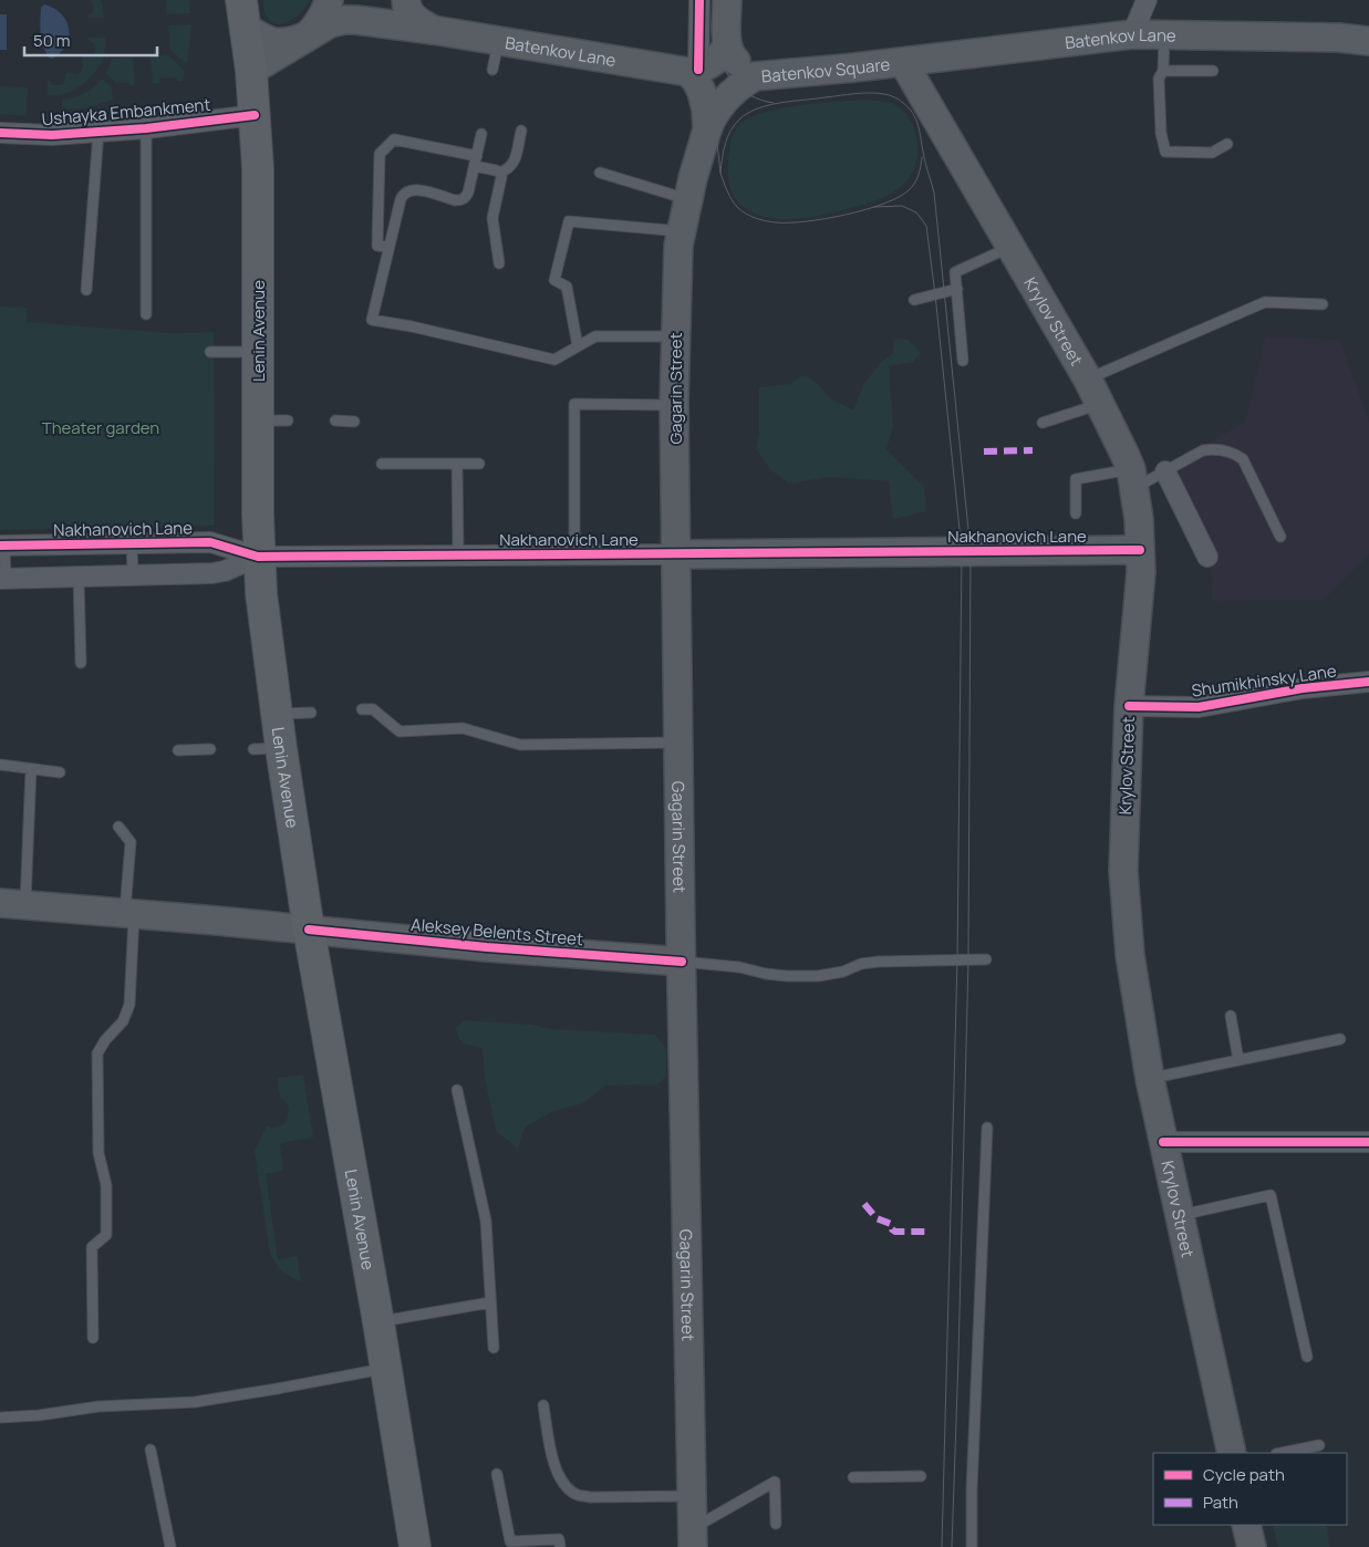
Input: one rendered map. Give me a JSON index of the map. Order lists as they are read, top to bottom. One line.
{"streets":{"main road":["Batenkov Lane","Batenkov Square","Krylov Street","Lenin Avenue","Gagarin Street","Nakhanovich Lane","Aleksey Belents Street"],"street":["Ushayka Embankment","Shumikhinsky Lane"]},"crossings":[["Batenkov Lane","Batenkov Square"],["Batenkov Lane","Krylov Street"],["Batenkov Square","Krylov Street"],["Batenkov Square","Gagarin Street"],["Ushayka Embankment","Lenin Avenue"],["Krylov Street","Nakhanovich Lane"],["Krylov Street","Shumikhinsky Lane"],["Lenin Avenue","Nakhanovich Lane"],["Lenin Avenue","Aleksey Belents Street"],["Gagarin Street","Nakhanovich Lane"],["Gagarin Street","Aleksey Belents Street"]],"parks":["Theater garden"],"legend":["Cycle path","Path"],"scale_bar":"50 m"}
